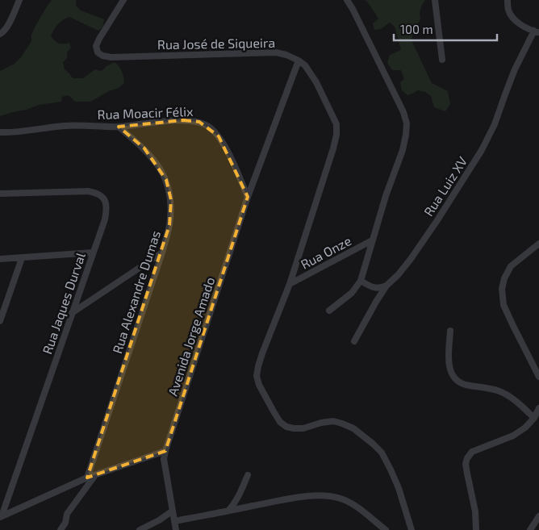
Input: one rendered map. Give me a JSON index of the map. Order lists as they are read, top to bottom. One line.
{"streets":{"street":["Rua José de Siqueira","Rua Moacir Félix","Rua Luiz XV","Rua Onze","Rua Alexandre Dumas","Rua Jaques Durval","Avenida Jorge Amado"]},"crossings":[["Rua José de Siqueira","Rua Onze"],["Rua José de Siqueira","Avenida Jorge Amado"],["Rua Moacir Félix","Rua Alexandre Dumas"],["Rua Moacir Félix","Avenida Jorge Amado"]],"scale_bar":"100 m"}
